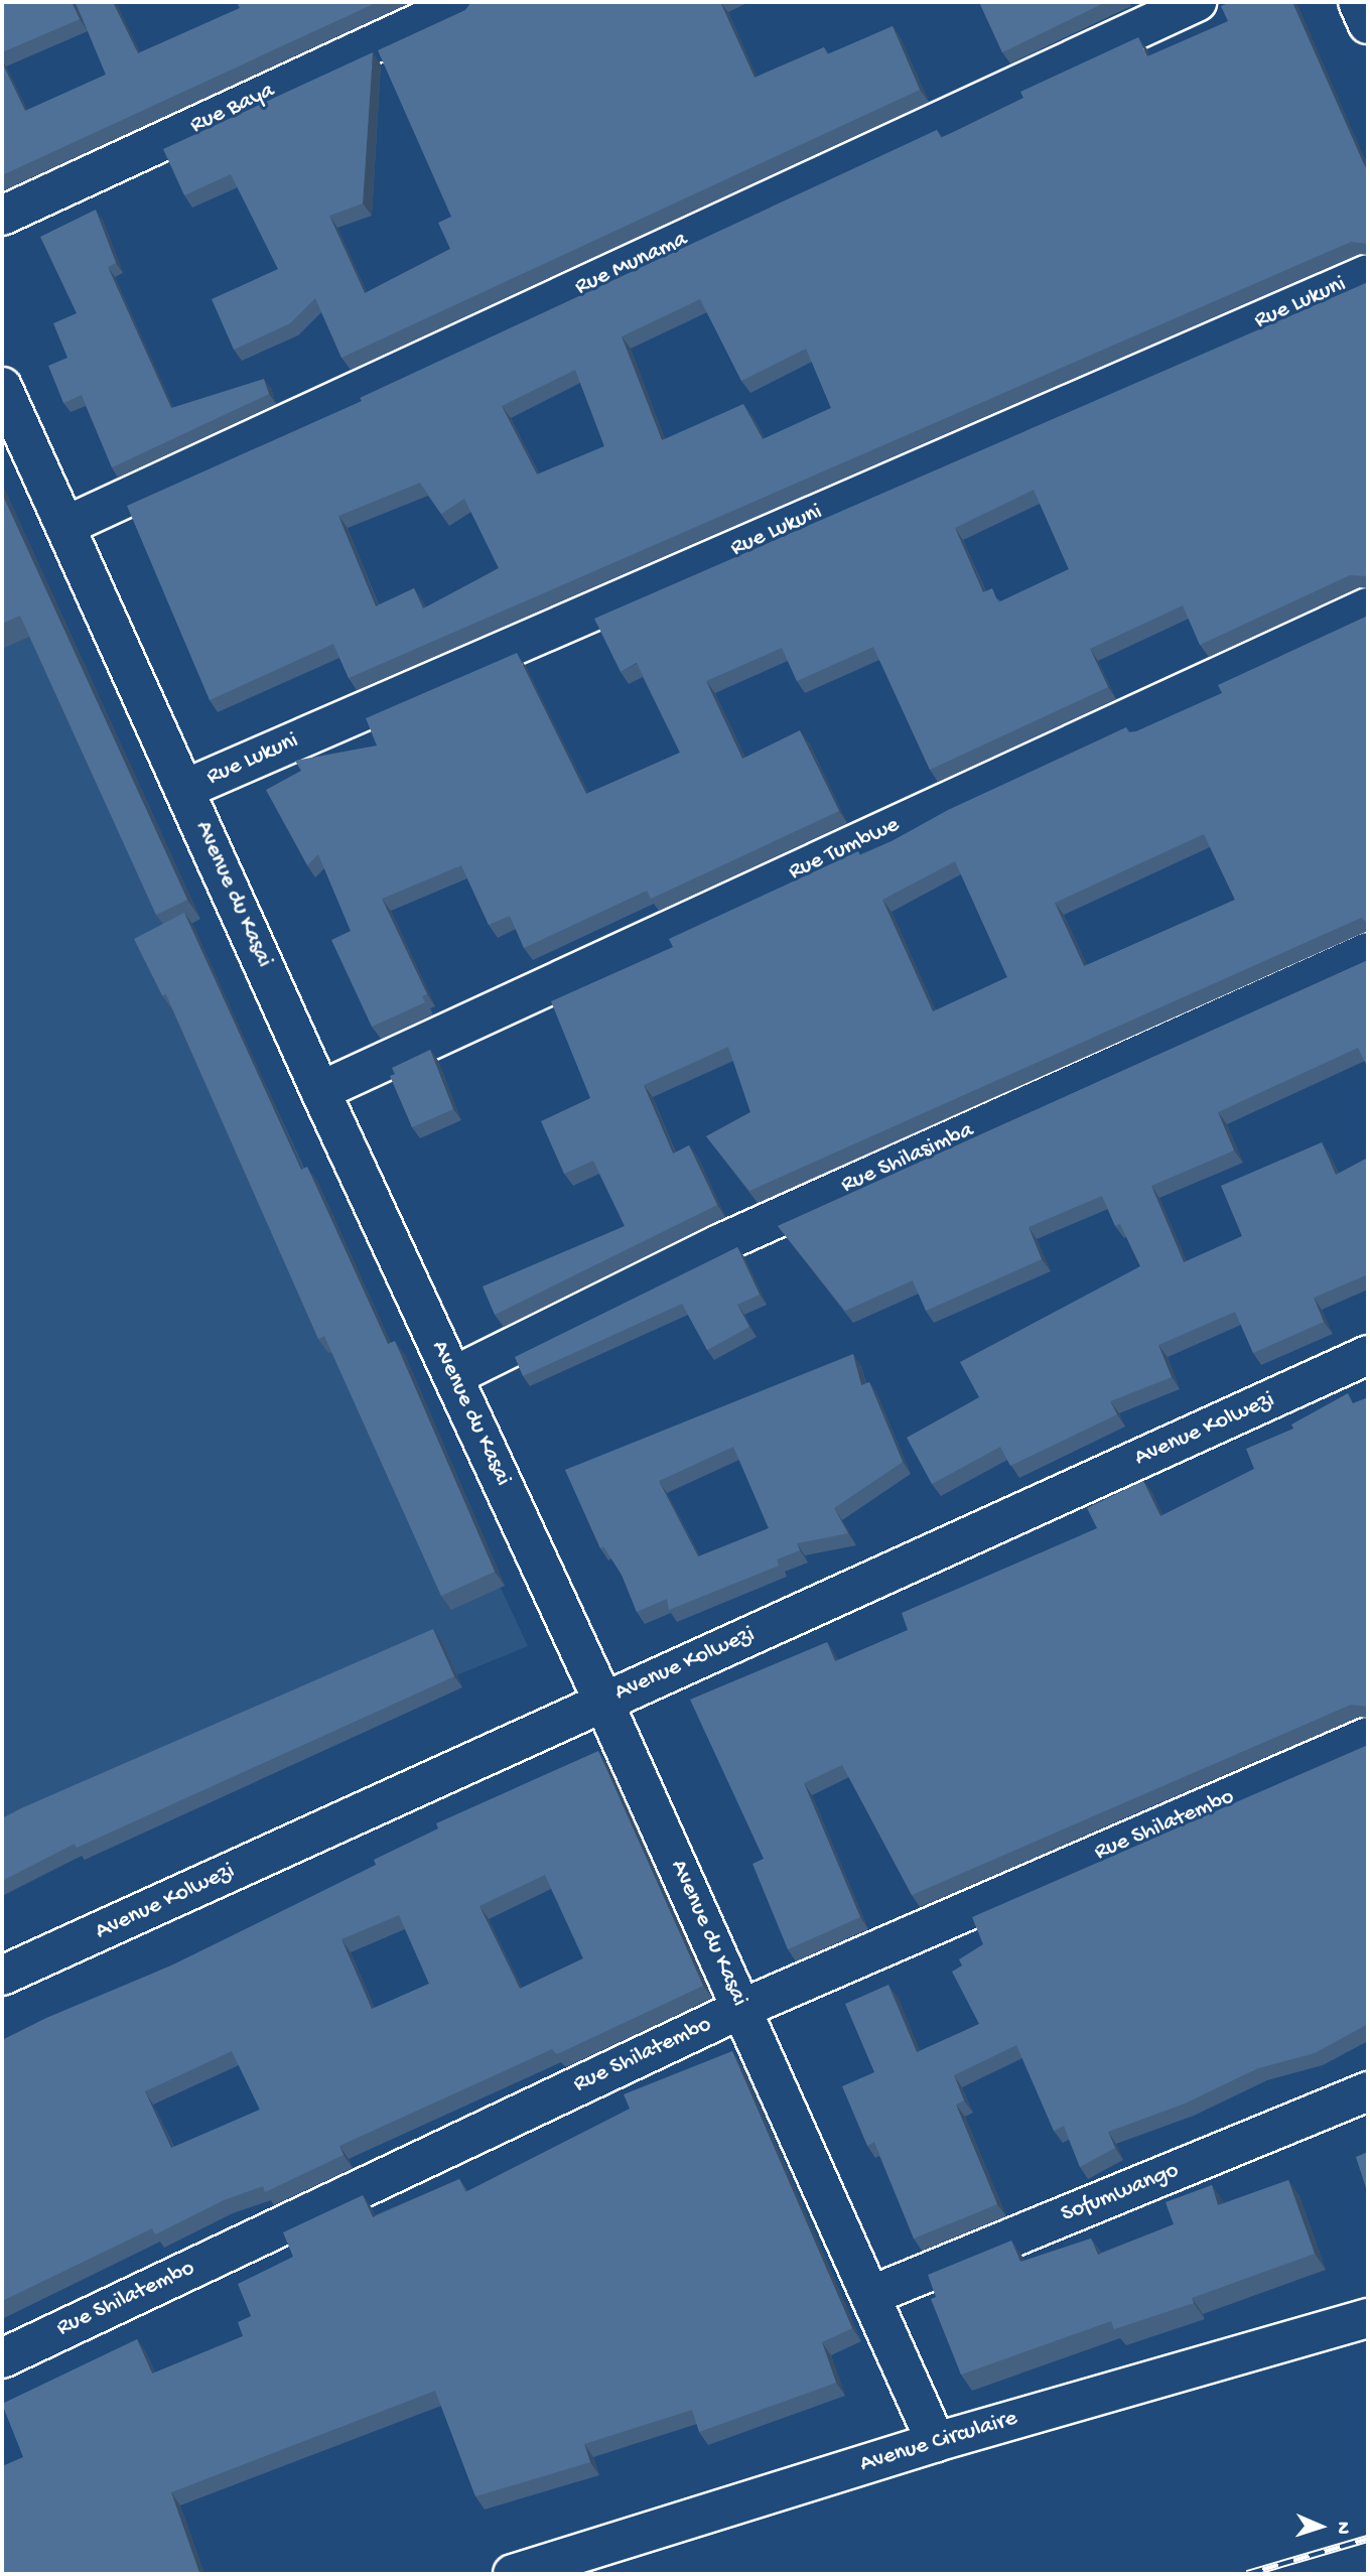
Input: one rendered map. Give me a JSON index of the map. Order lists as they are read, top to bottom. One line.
{"streets":{"street":["Rue Baya","Rue Munama","Rue Lukuni","Rue Tumbwe","Avenue du Kasai","Rue Shilasimba","Avenue Kolwezi","Rue Shilatembo","Sofumwango","Avenue Circulaire"]},"crossings":[["Rue Munama","Avenue du Kasai"],["Rue Lukuni","Avenue du Kasai"],["Rue Tumbwe","Avenue du Kasai"],["Avenue du Kasai","Rue Shilasimba"],["Avenue du Kasai","Avenue Kolwezi"],["Avenue du Kasai","Rue Shilatembo"],["Avenue du Kasai","Sofumwango"],["Avenue du Kasai","Avenue Circulaire"]],"north":"right"}
